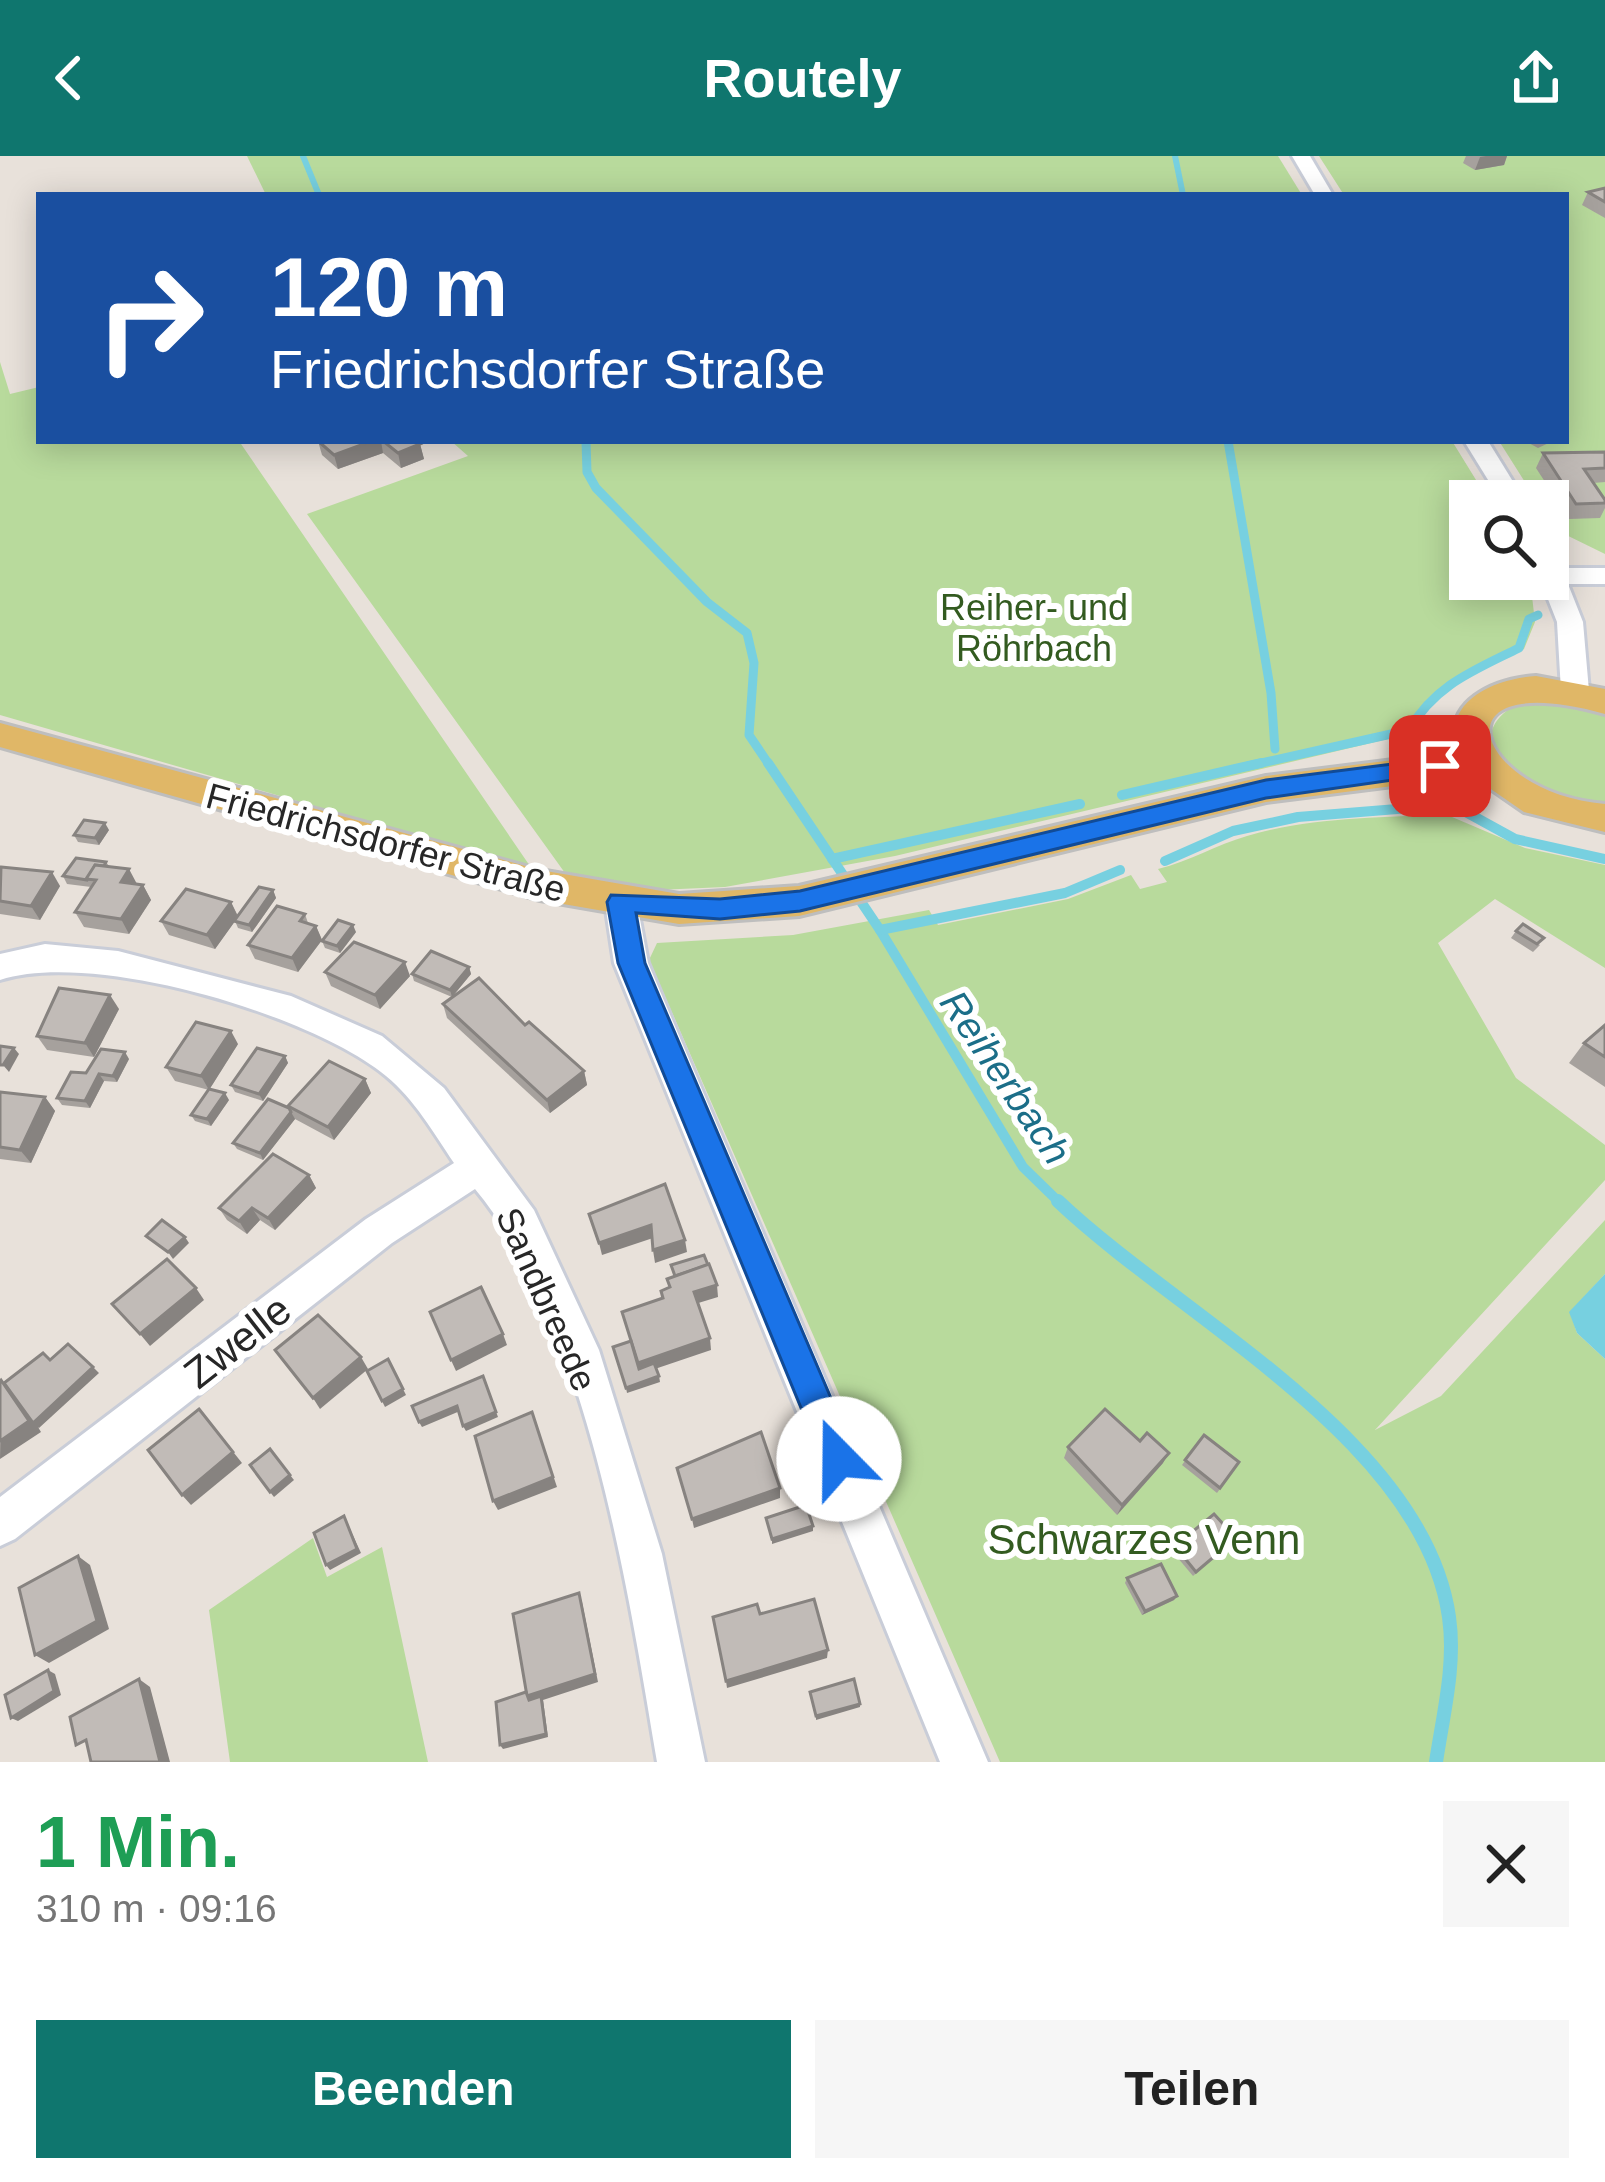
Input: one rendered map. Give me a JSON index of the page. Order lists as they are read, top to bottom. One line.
{"streets":{"main road":["Friedrichsdorfer Straße"],"street":["Sandbreede","Zwelle"]},"crossings":[["Sandbreede","Zwelle"]],"water":["Reiherbach"],"parks":["Reiher- und Röhrbach","Schwarzes Venn"],"page":{"header":"Routely","turn":["120 m","Friedrichsdorfer Straße"],"heading":["1 Min.","310 m · 09:16"],"buttons":["Beenden","Teilen"]}}
